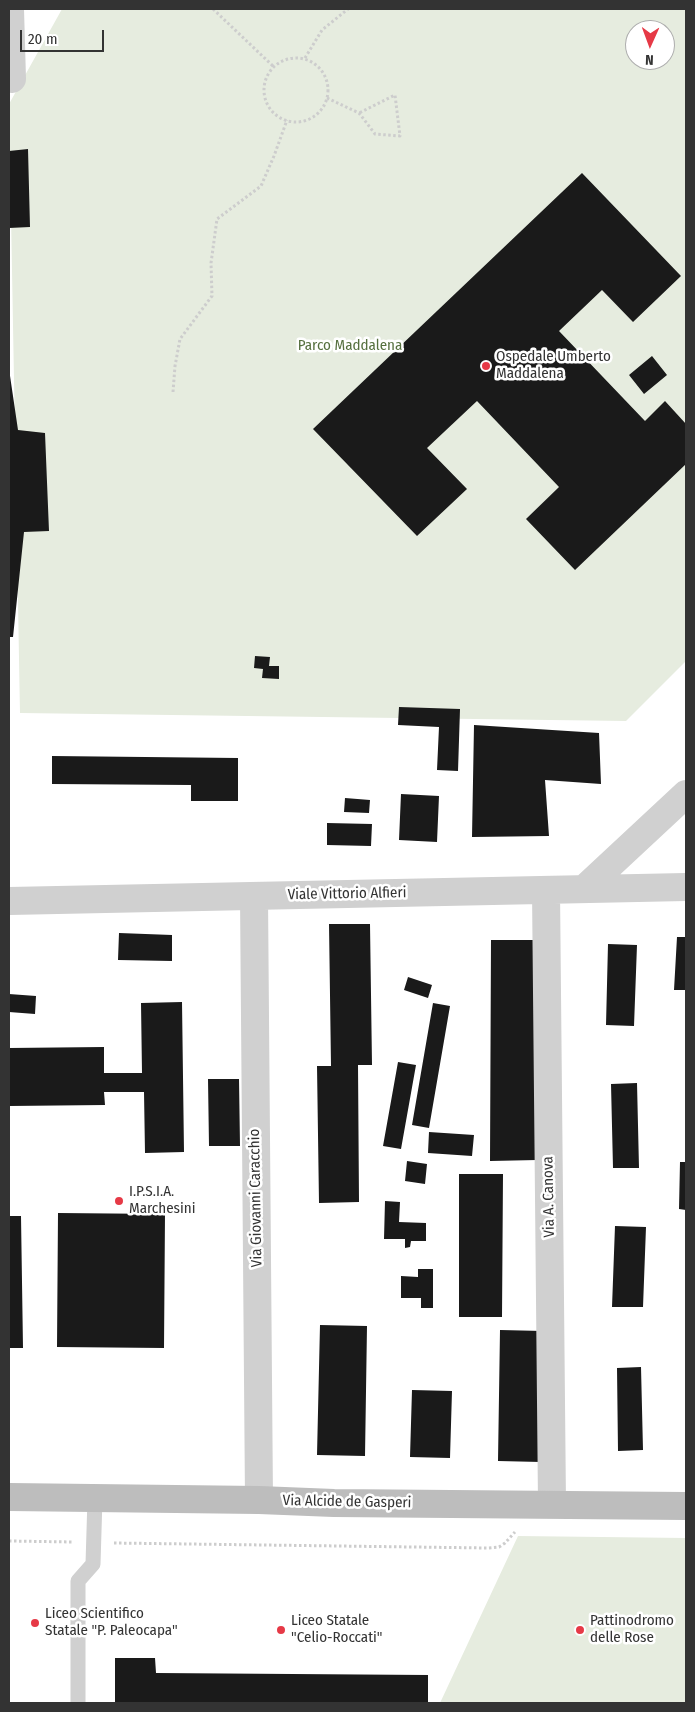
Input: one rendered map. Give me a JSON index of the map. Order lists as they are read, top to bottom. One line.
{"streets":{"street":["Viale Vittorio Alfieri","Via A. Canova","Via Giovanni Caracchio","Via Alcide de Gasperi"]},"crossings":[["Viale Vittorio Alfieri","Via A. Canova"],["Viale Vittorio Alfieri","Via Giovanni Caracchio"],["Via A. Canova","Via Alcide de Gasperi"],["Via Giovanni Caracchio","Via Alcide de Gasperi"]],"parks":["Parco Maddalena"],"places":["Ospedale Umberto Maddalena","I.P.S.I.A. Marchesini","Liceo Scientifico Statale \"P. Paleocapa\"","Liceo Statale \"Celio-Roccati\"","Pattinodromo delle Rose"],"scale_bar":"20 m","north":"bottom"}
